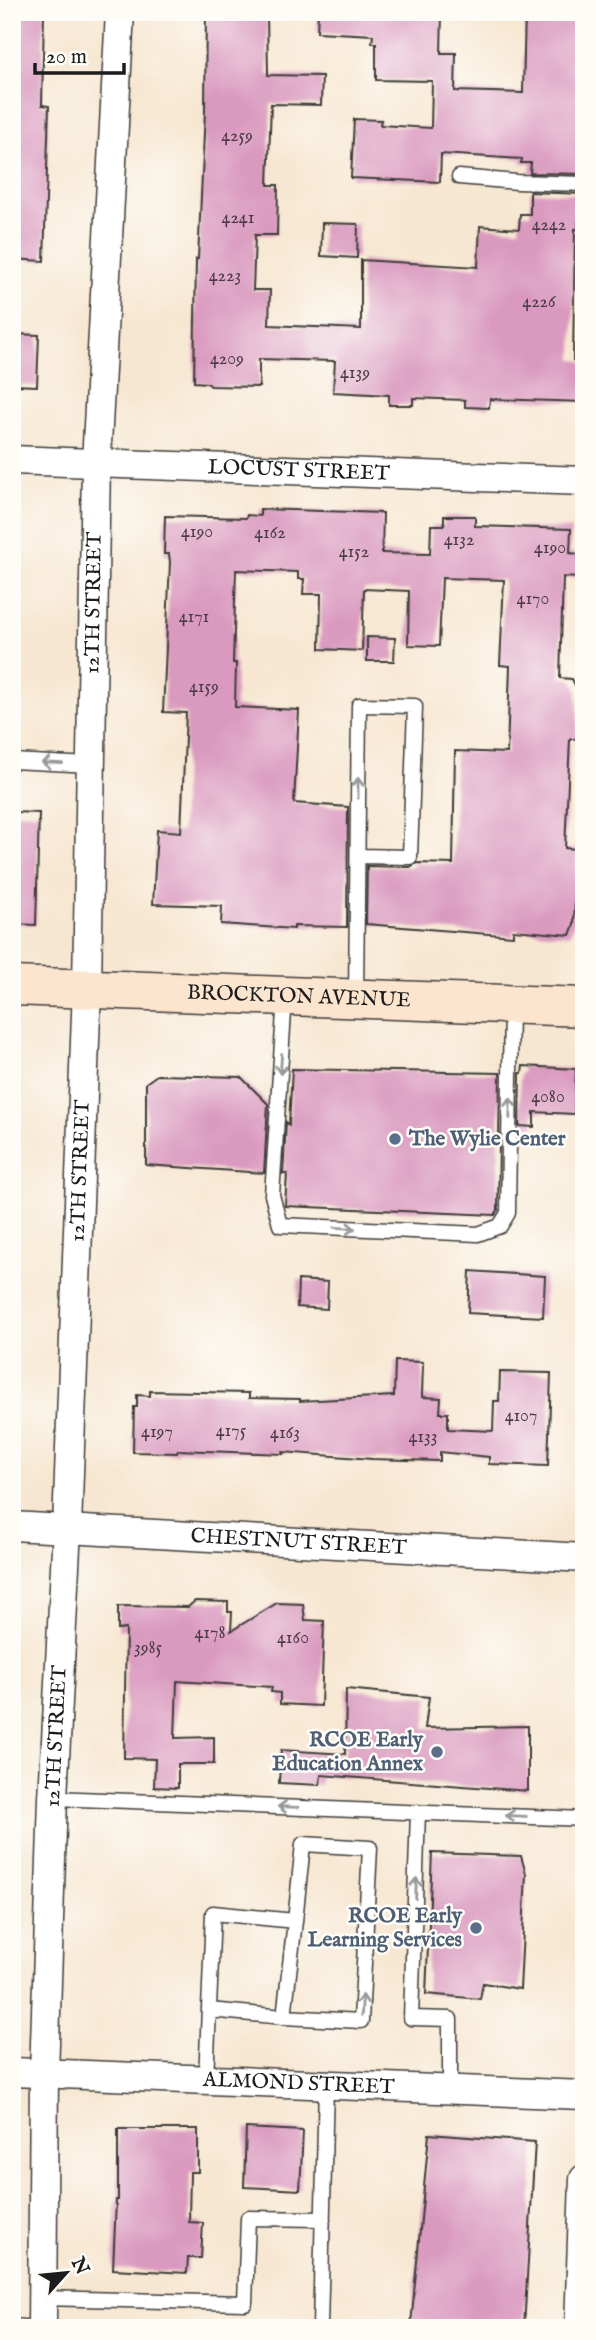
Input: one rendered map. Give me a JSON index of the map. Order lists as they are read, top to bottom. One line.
{"streets":{"main road":["BROCKTON AVENUE"],"street":["LOCUST STREET","12TH STREET","CHESTNUT STREET","ALMOND STREET"]},"crossings":[["LOCUST STREET","12TH STREET"],["12TH STREET","BROCKTON AVENUE"],["12TH STREET","CHESTNUT STREET"],["12TH STREET","ALMOND STREET"]],"places":["The Wylie Center","RCOE Early Education Annex","RCOE Early Learning Services"],"house_numbers":["4259","4241","4242","4223","4226","4209","4139","4190","4162","4132","4190","4152","4170","4171","4159","4080","4107","4175","4197","4163","4133","4178","4160","3985"],"scale_bar":"20 m","north":"top right"}
